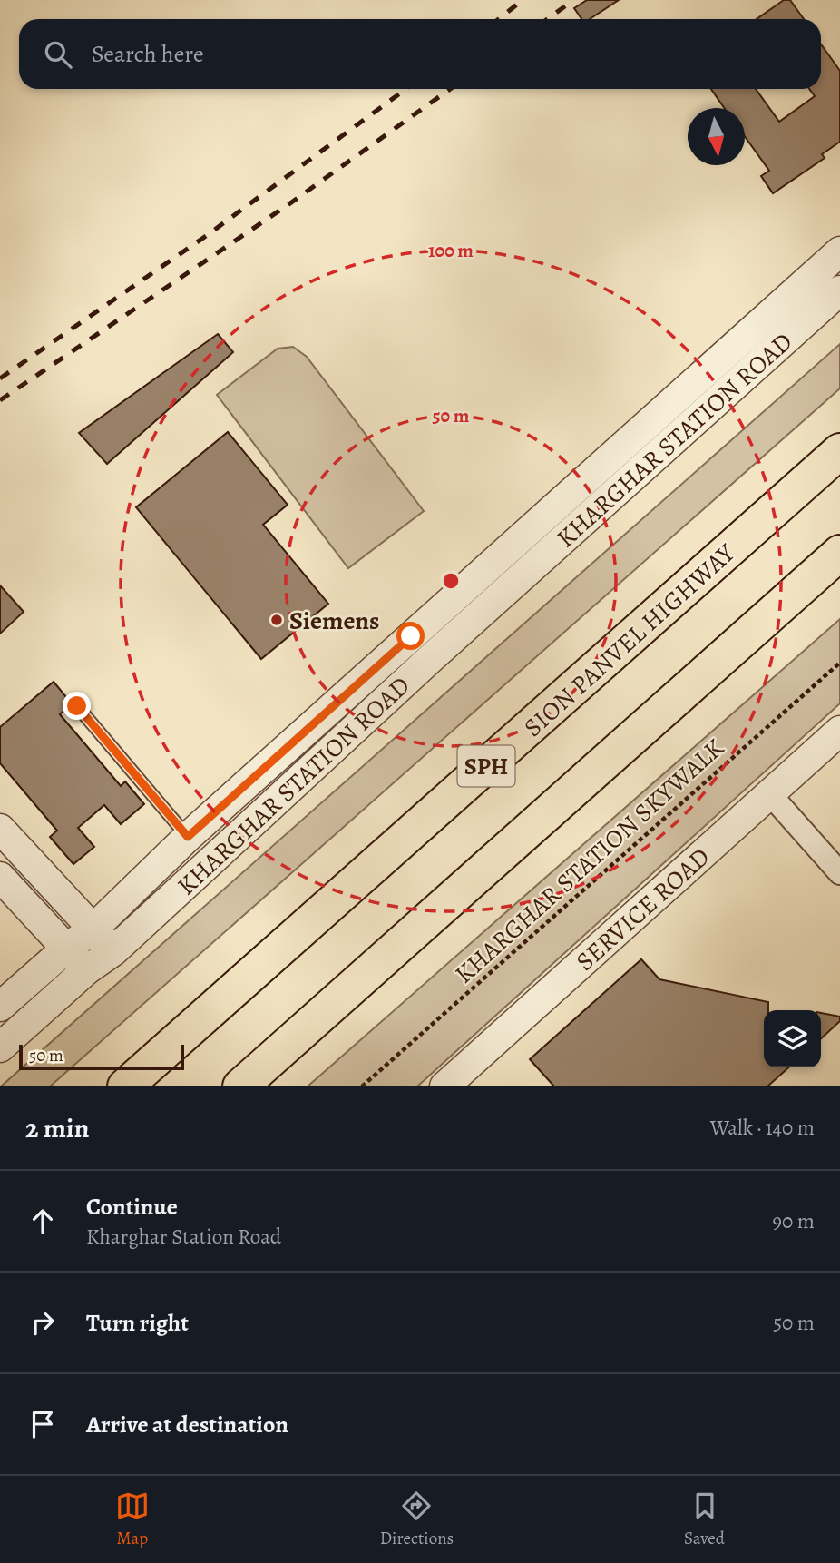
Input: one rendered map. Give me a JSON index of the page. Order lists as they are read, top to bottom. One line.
{"streets":{"highway":["SION PANVEL HIGHWAY","SPH"],"street":["KHARGHAR STATION ROAD","SERVICE ROAD"],"path":["KHARGHAR STATION SKYWALK"]},"places":["Siemens"],"scale_bar":"50 m","north":"bottom","page":{"search":"Search here","scale":"50 m","heading":["2 min","Walk · 140 m"],"list":[["Continue","Kharghar Station Road","90 m"],["Turn right","50 m"],"Arrive at destination"],"nav":["Map","Directions","Saved"]},"rings":["100 m","50 m"]}
